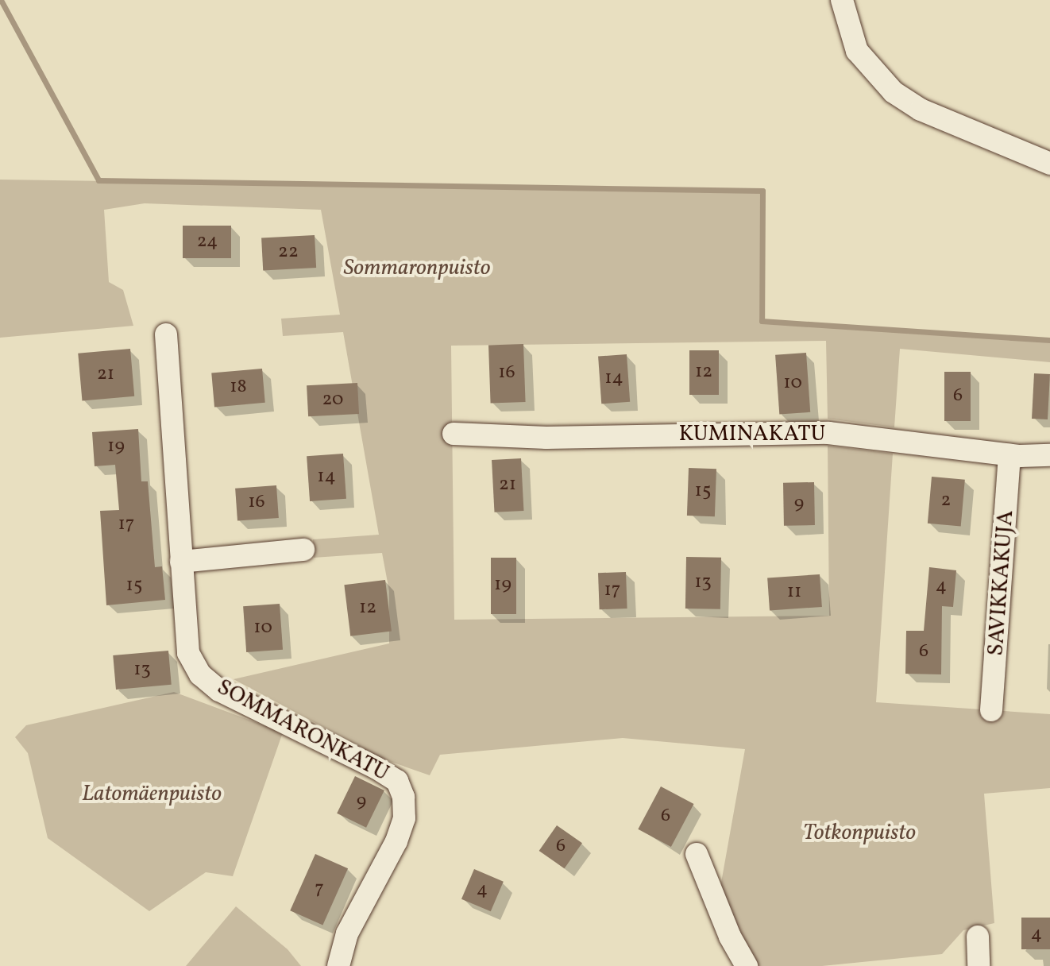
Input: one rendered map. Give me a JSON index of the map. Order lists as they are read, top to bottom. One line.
{"streets":{"street":["KUMINAKATU","SAVIKKAKUJA","SOMMARONKATU"]},"crossings":[["KUMINAKATU","SAVIKKAKUJA"]],"parks":["Sommaronpuisto","Latomäenpuisto","Totkonpuisto"],"house_numbers":["24","22","12","16","21","14","10","18","6","20","19","14","21","15","2","16","9","17","13","19","15","4","17","11","12","10","6","13","9","6","6","7","4","4"]}
